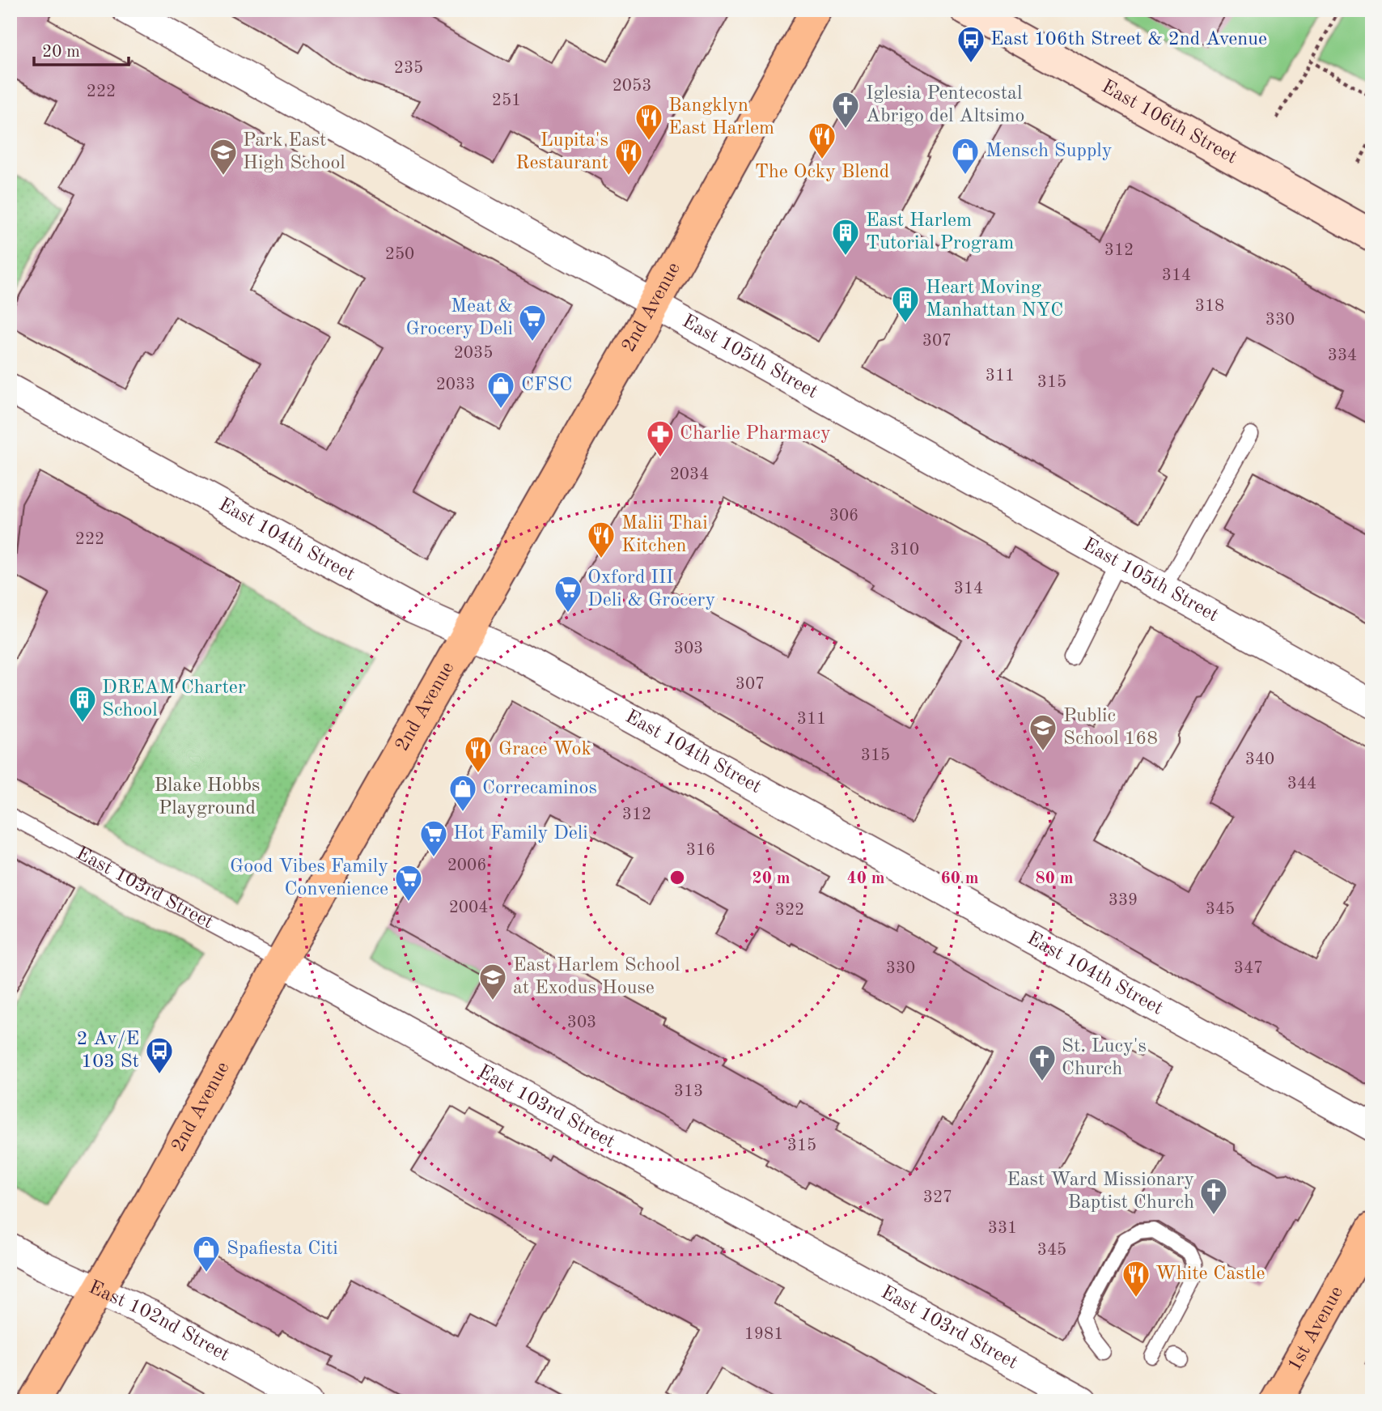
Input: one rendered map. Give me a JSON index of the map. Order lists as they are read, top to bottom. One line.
{"streets":{"main road":["East 106th Street","2nd Avenue","1st Avenue"],"street":["East 105th Street","East 104th Street","East 103rd Street","East 102nd Street"]},"crossings":[["2nd Avenue","East 105th Street"],["2nd Avenue","East 104th Street"],["2nd Avenue","East 103rd Street"],["2nd Avenue","East 102nd Street"]],"parks":["Blake Hobbs Playground"],"places":{"bus stop":["East 106th Street & 2nd Avenue","2 Av/E 103 St"],"church":["Iglesia Pentecostal Abrigo del Altsimo","St. Lucy's Church","East Ward Missionary Baptist Church"],"restaurant":["Bangklyn East Harlem","The Ocky Blend","Lupita's Restaurant","Malii Thai Kitchen","Grace Wok","White Castle"],"shop":["Mensch Supply","CFSC","Correcaminos","Spafiesta Citi"],"school or university":["Park East High School","Public School 168","East Harlem School at Exodus House"],"building":["East Harlem Tutorial Program","Heart Moving Manhattan NYC","DREAM Charter School"],"supermarket":["Meat & Grocery Deli","Oxford III Deli & Grocery","Hot Family Deli","Good Vibes Family Convenience"],"pharmacy":["Charlie Pharmacy"]},"house_numbers":["235","2053","222","251","312","250","314","318","330","307","2035","334","311","315","2033","2034","306","222","310","314","303","307","311","315","340","344","312","316","2006","339","2004","345","322","330","347","303","313","315","327","331","345","1981"],"scale_bar":"20 m","rings":["20 m","40 m","60 m","80 m"]}
